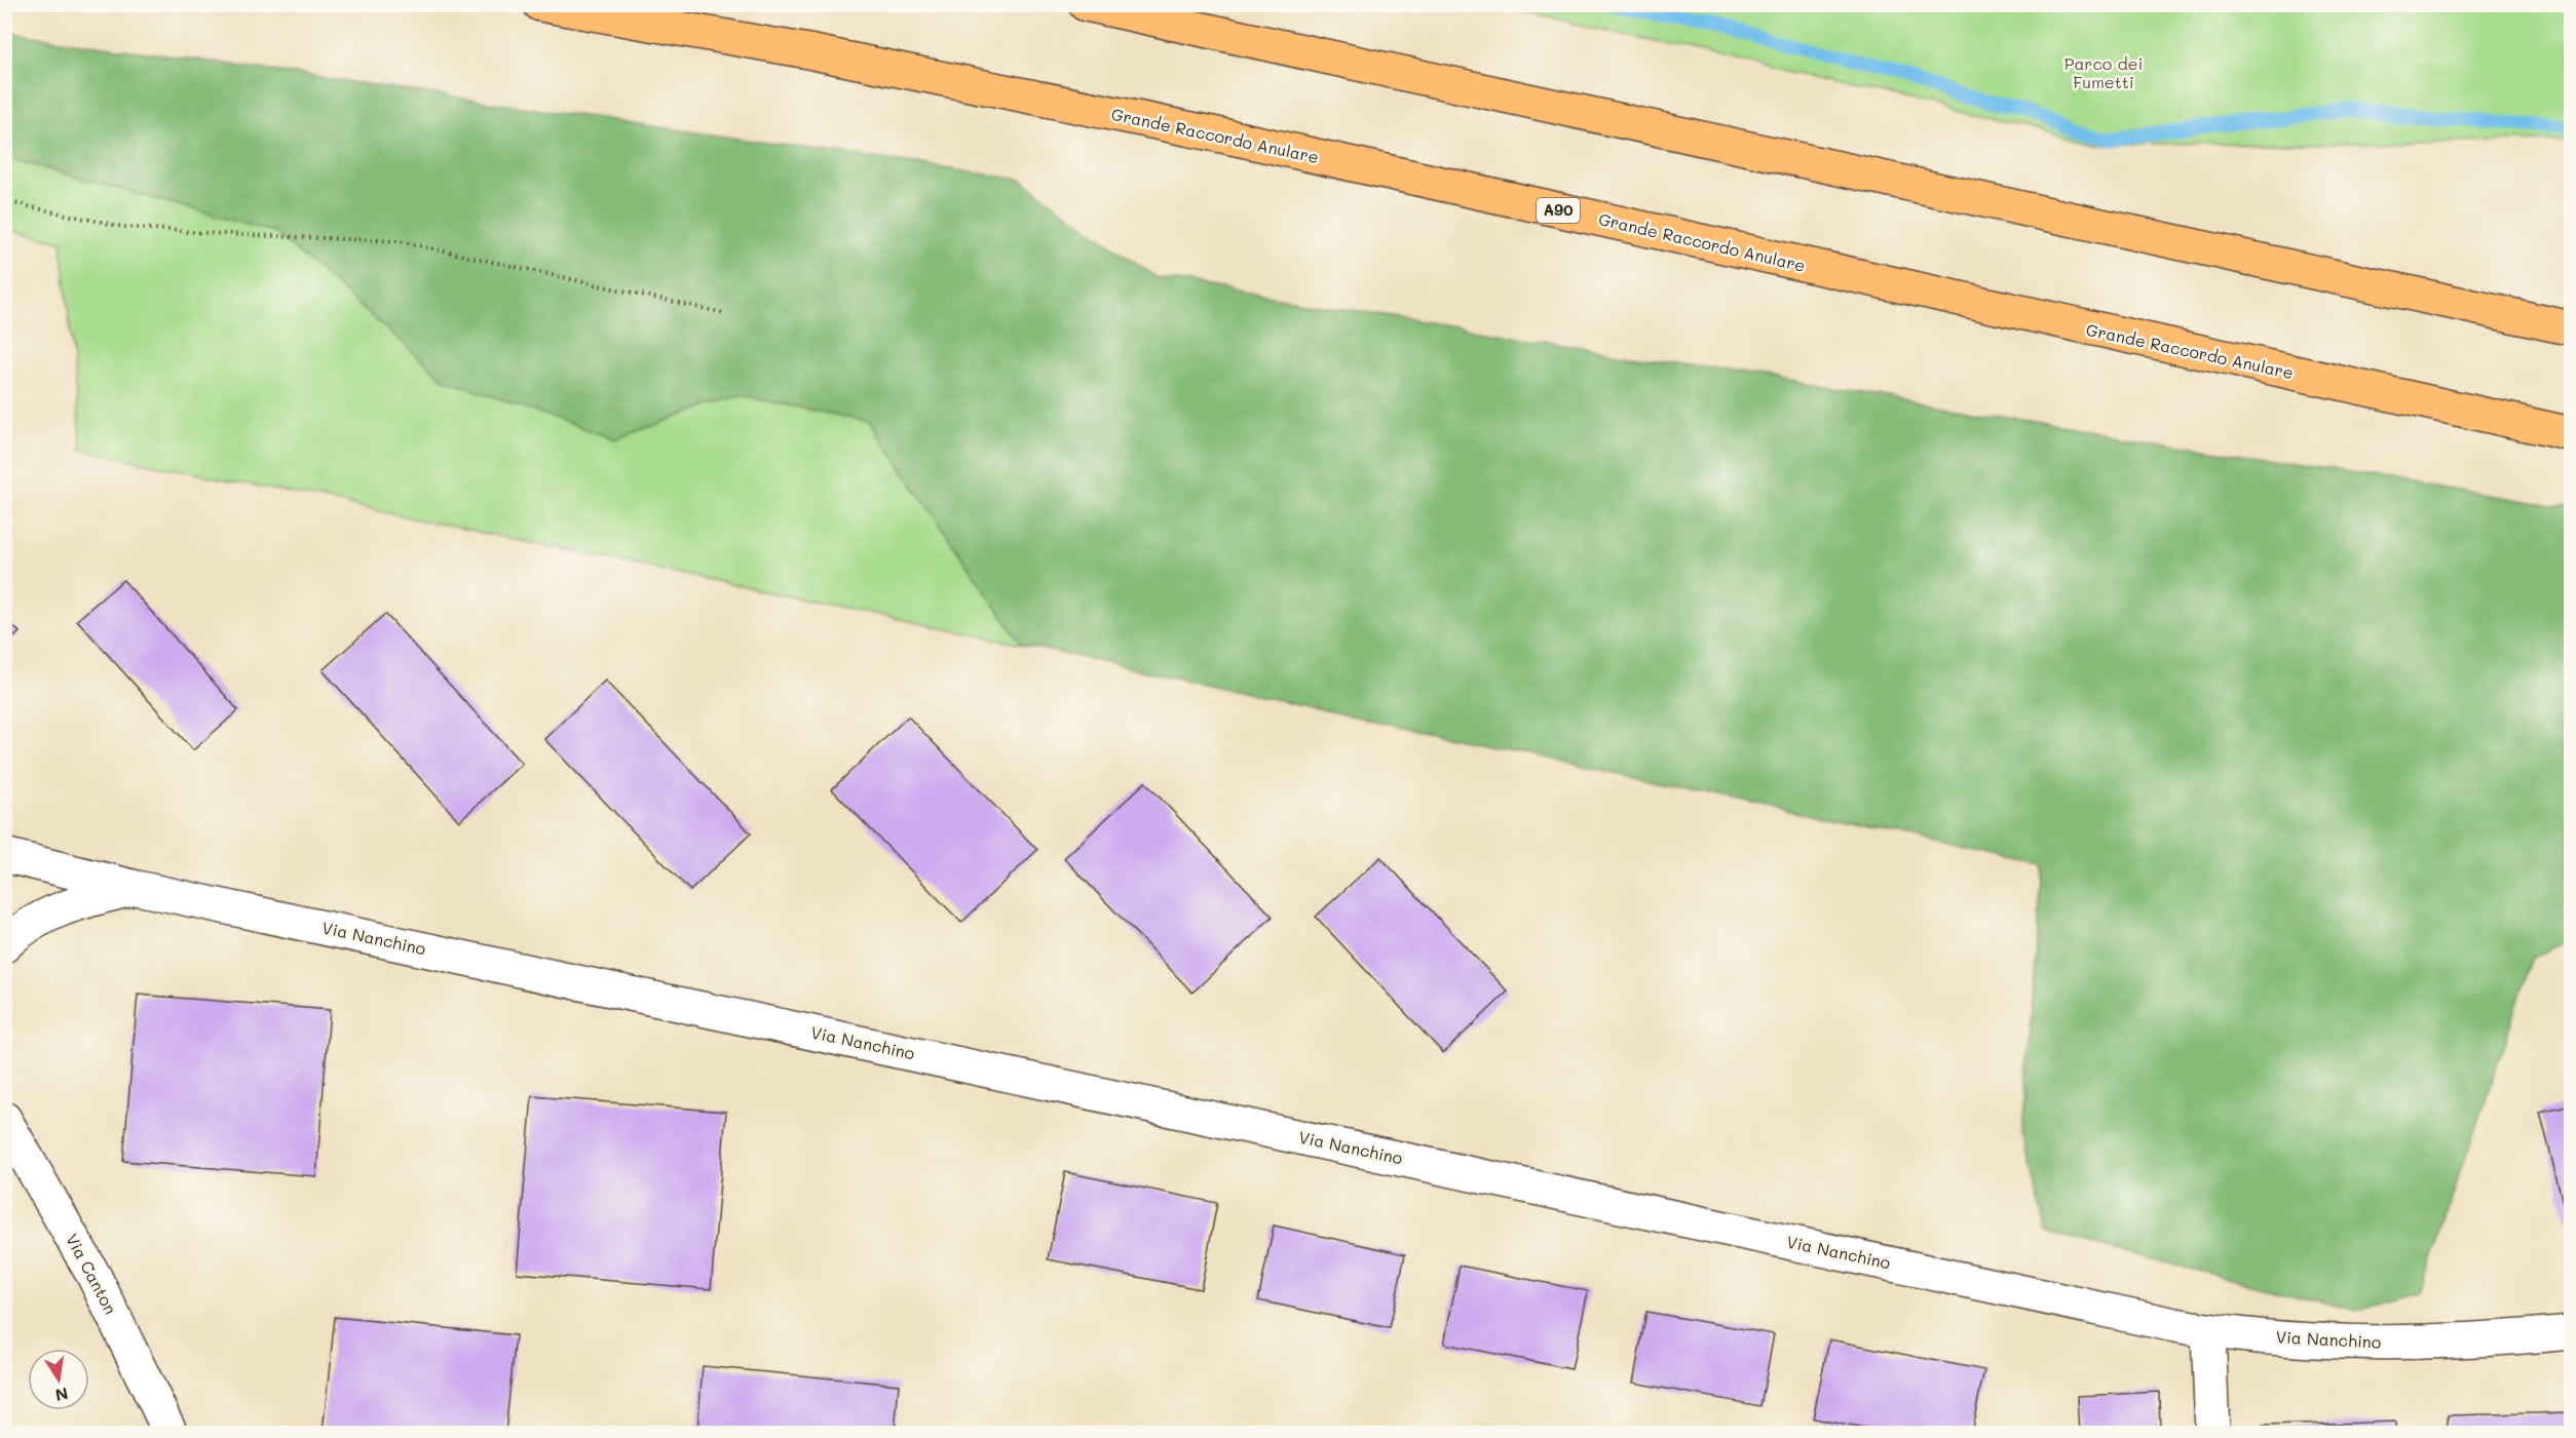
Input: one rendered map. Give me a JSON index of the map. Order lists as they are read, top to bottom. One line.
{"streets":{"highway":["Grande Raccordo Anulare","A90"],"street":["Via Nanchino","Via Canton"]},"parks":["Parco dei Fumetti"],"north":"bottom"}
